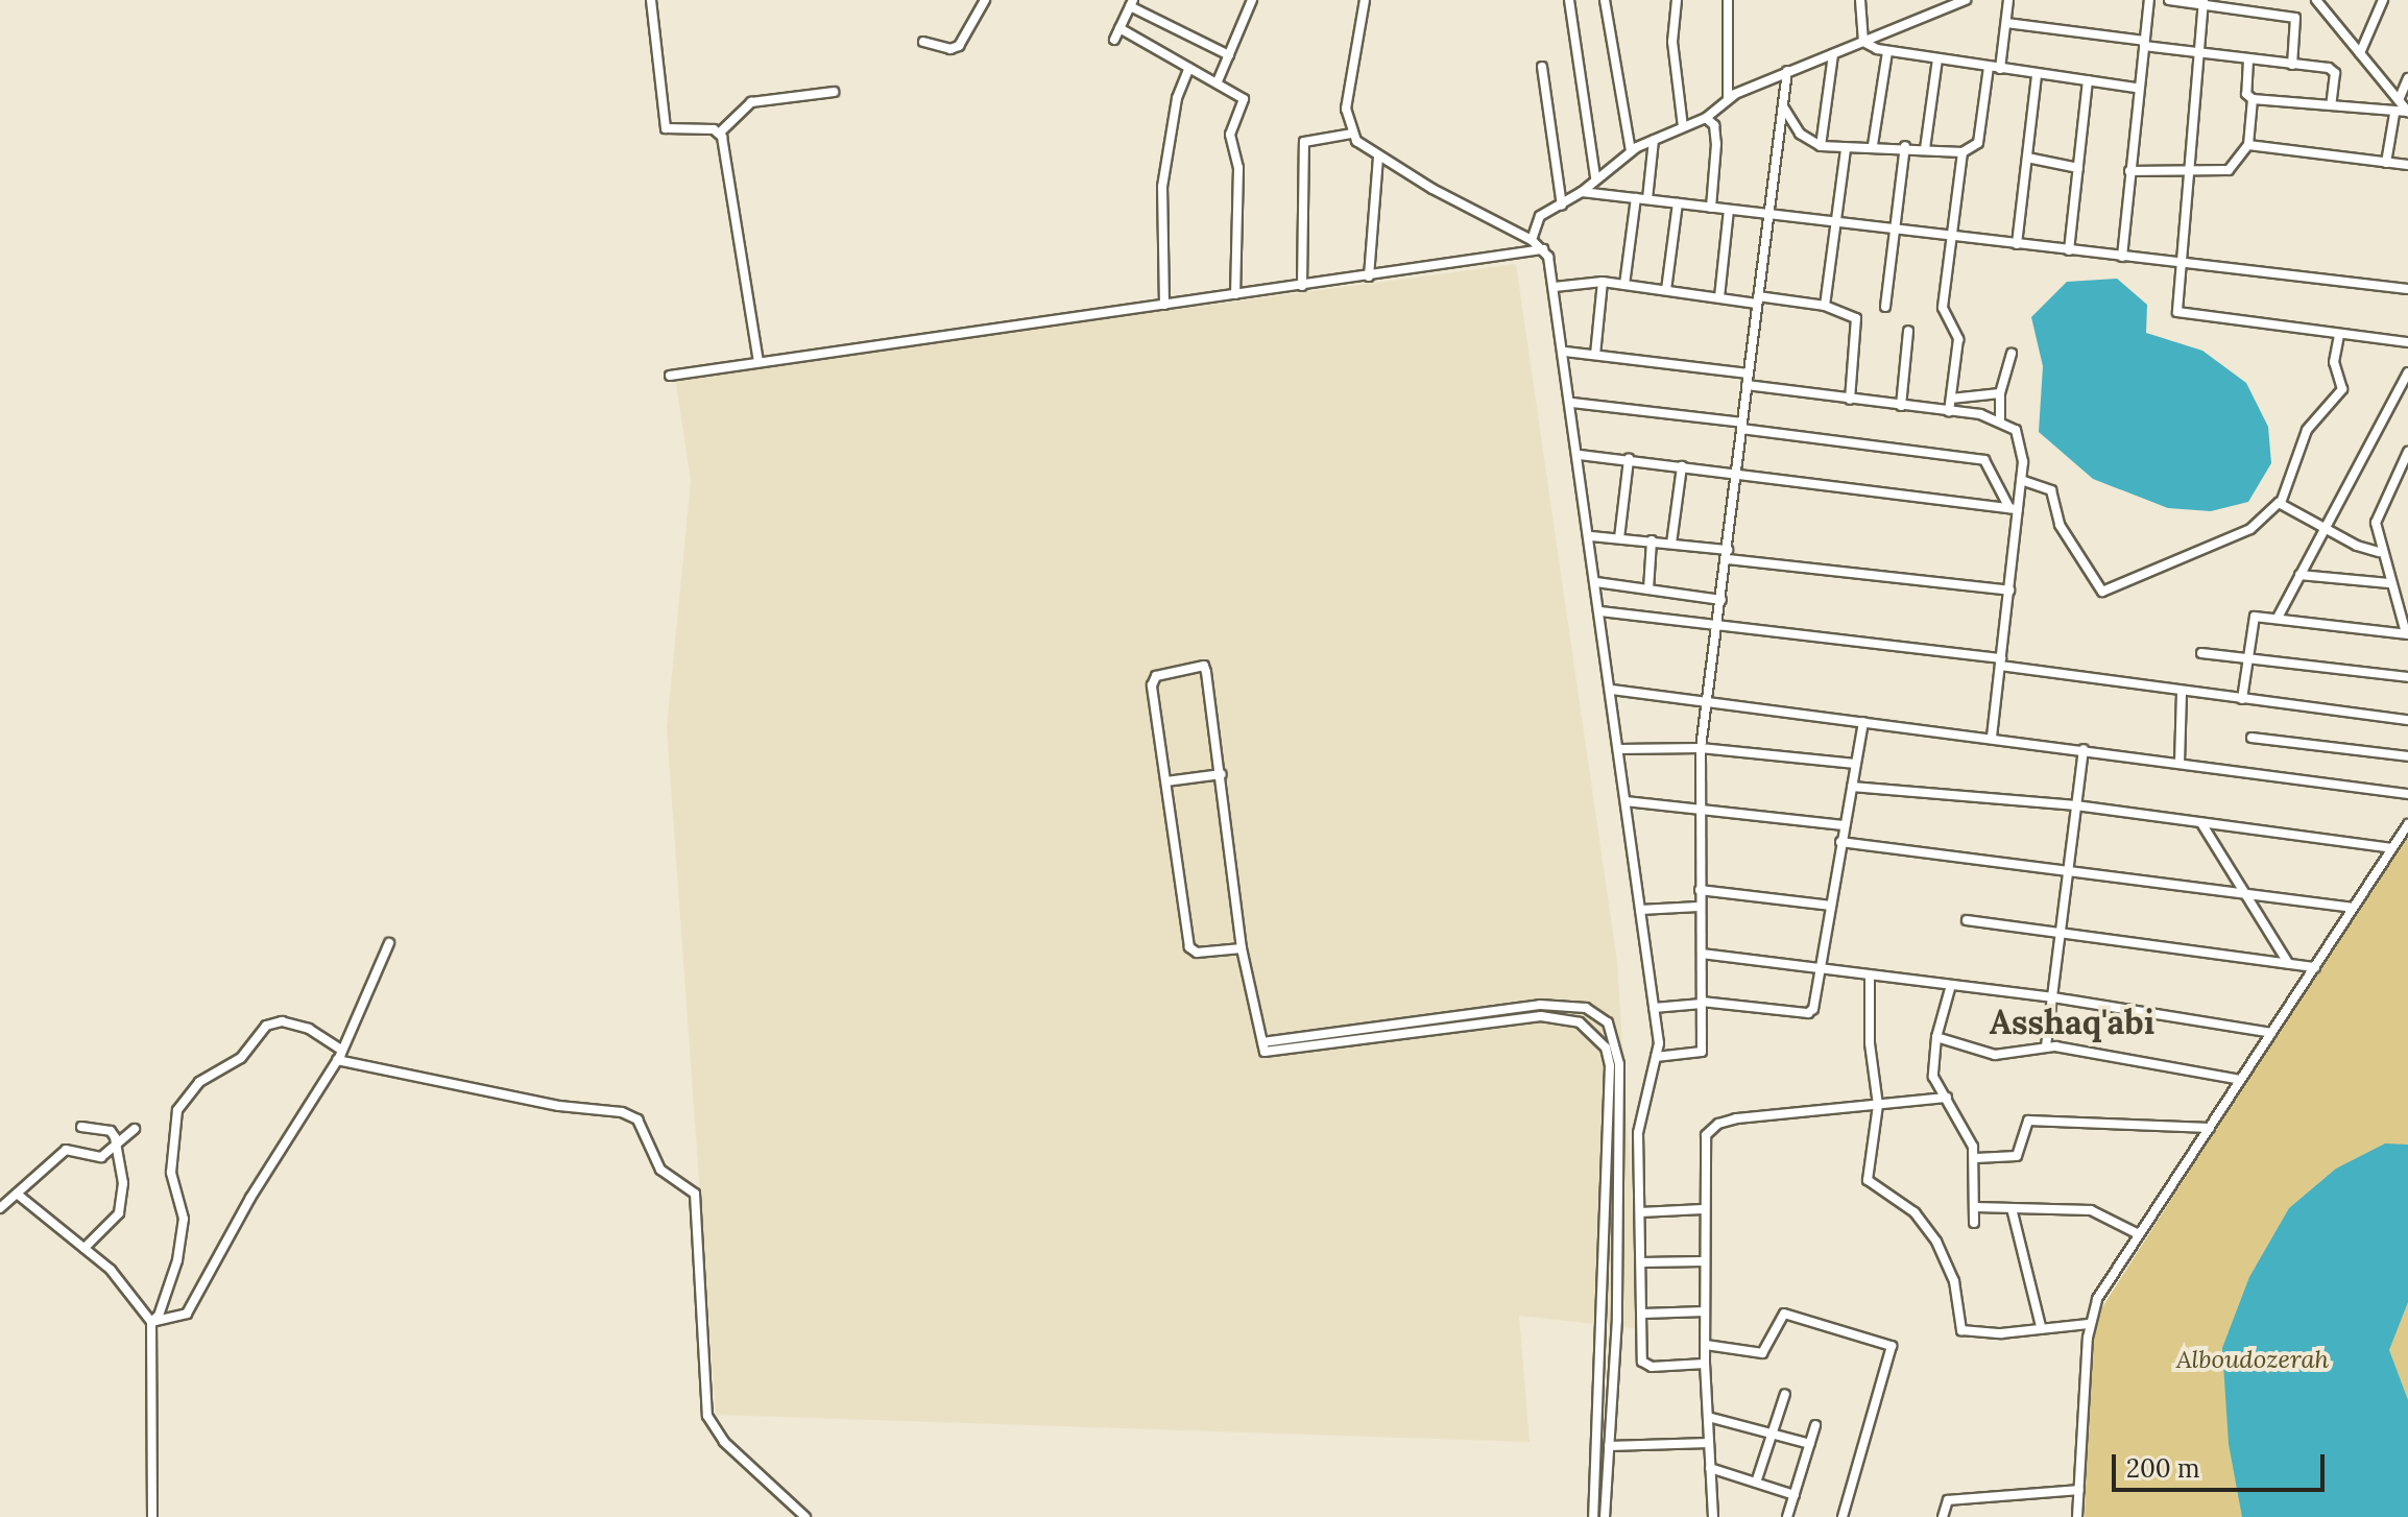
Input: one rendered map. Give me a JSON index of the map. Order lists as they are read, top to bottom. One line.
{"districts":["Asshaq'abi"],"parks":["Alboudozerah"],"scale_bar":"200 m"}
